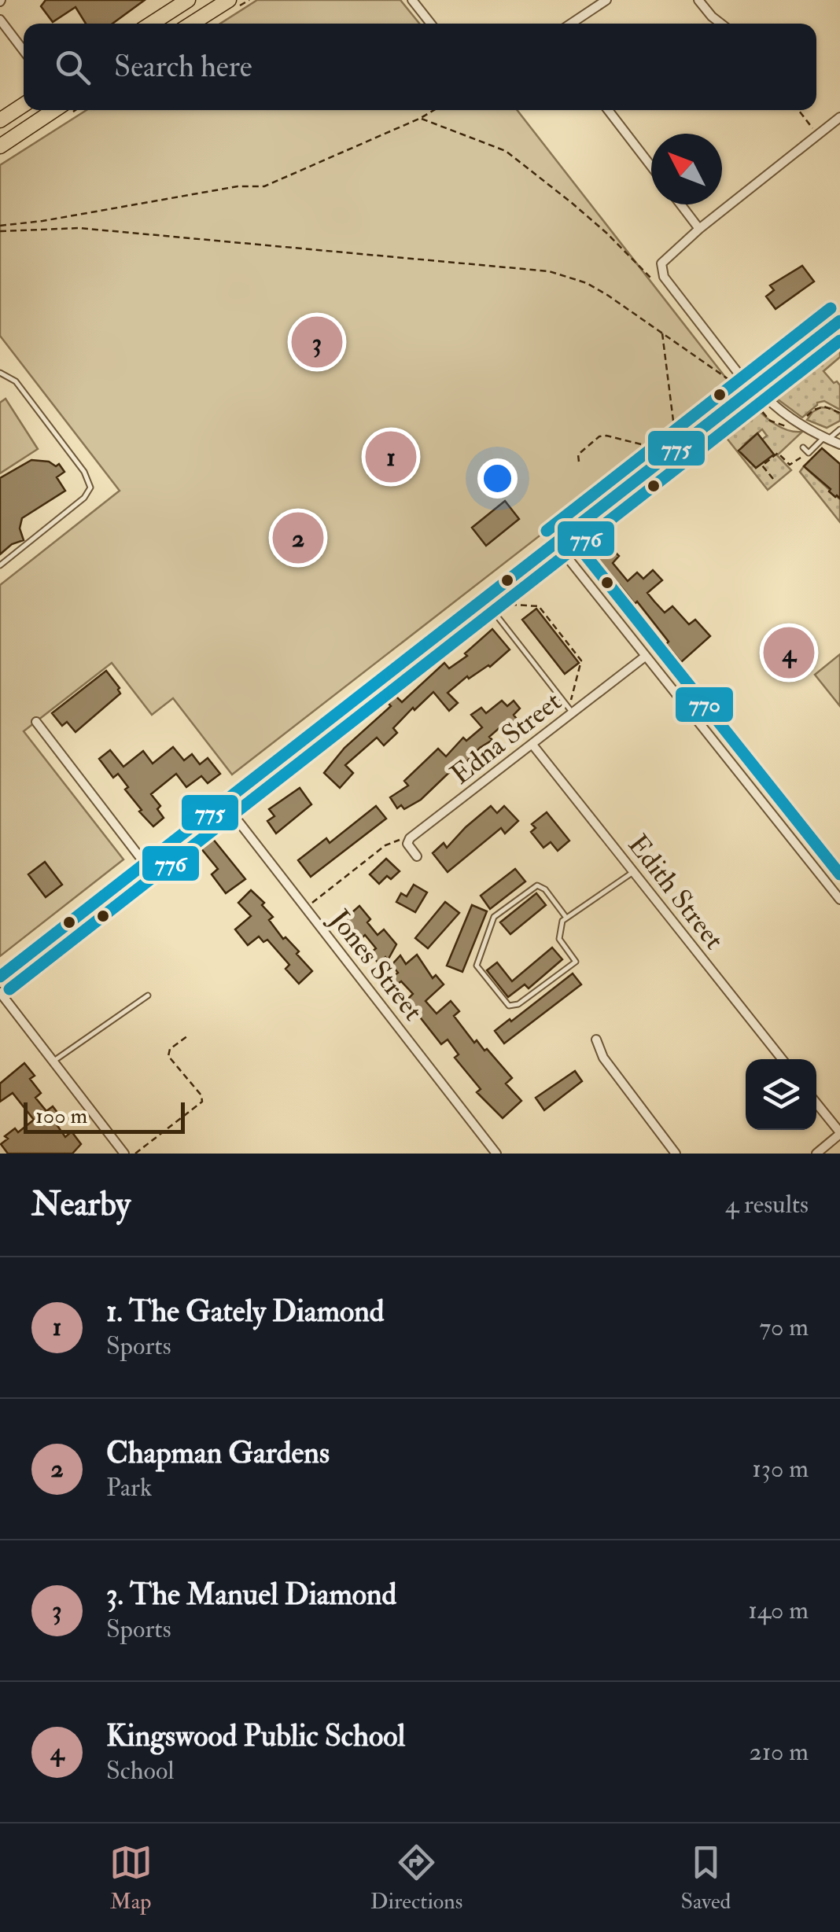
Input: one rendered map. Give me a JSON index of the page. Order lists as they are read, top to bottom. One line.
{"streets":{"street":["Edna Street","Edith Street","Jones Street"]},"crossings":[["Edna Street","Edith Street"]],"lines":["transit line 770","transit line 775","transit line 776"],"scale_bar":"100 m","north":"top left","page":{"search":"Search here","pins":["3","1","2","4"],"scale":"100 m","heading":["Nearby","4 results"],"list":[{"mark":"1","name":"1. The Gately Diamond","note":"Sports","value":"70 m"},{"mark":"2","name":"Chapman Gardens","note":"Park","value":"130 m"},{"mark":"3","name":"3. The Manuel Diamond","note":"Sports","value":"140 m"},{"mark":"4","name":"Kingswood Public School","note":"School","value":"210 m"}],"nav":["Map","Directions","Saved"]}}
